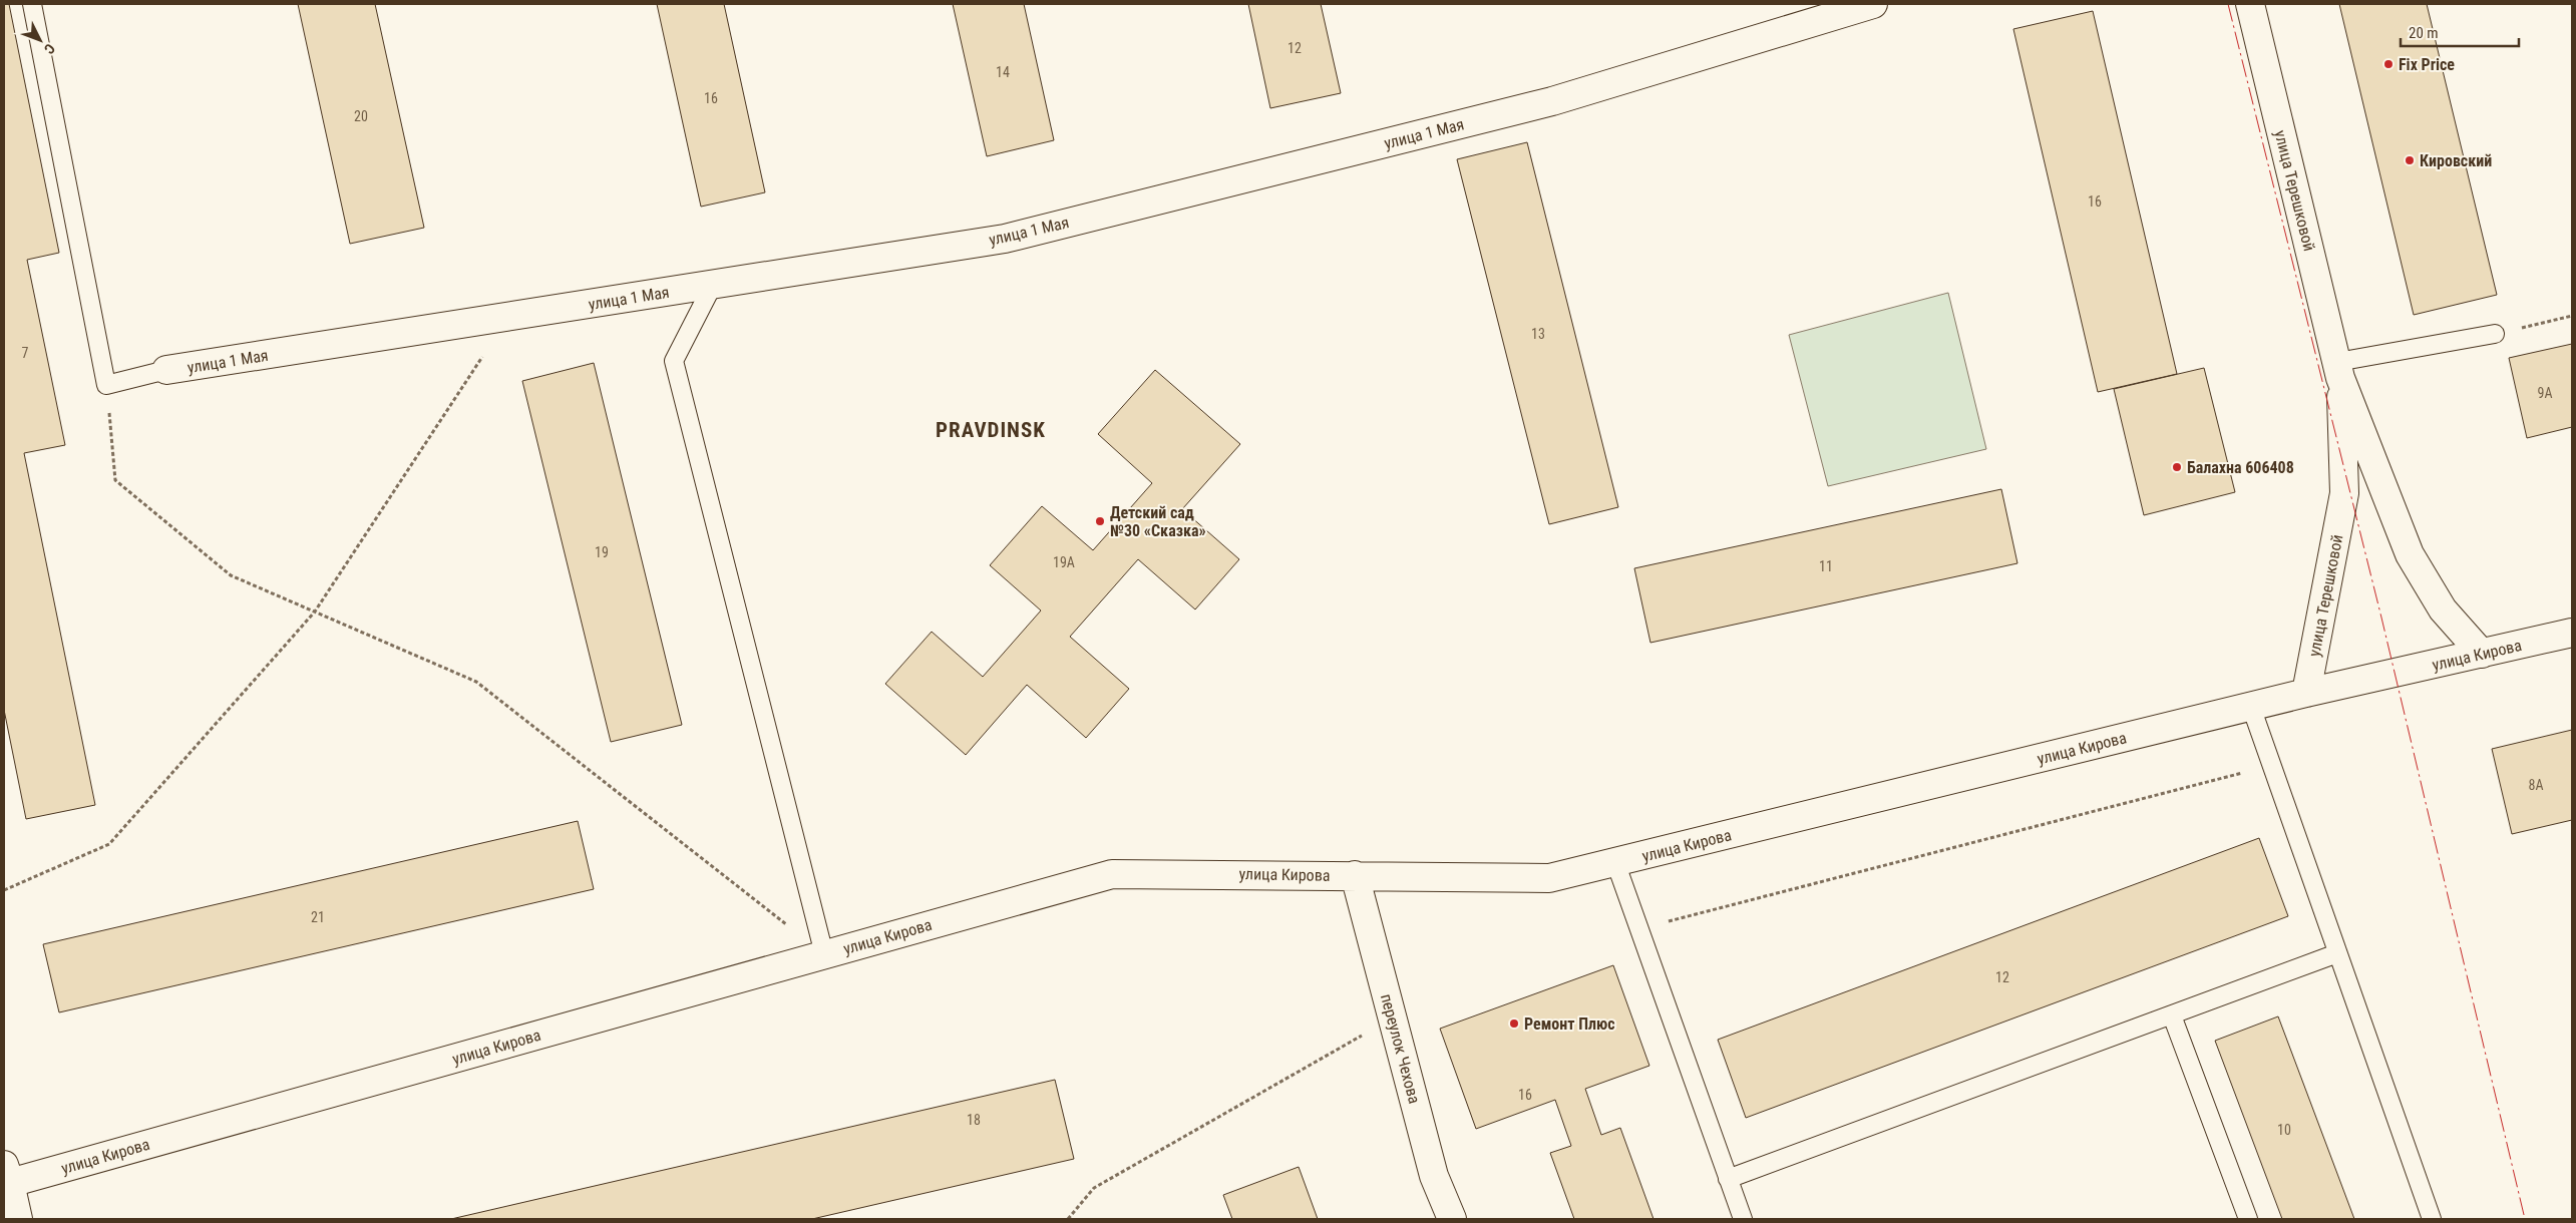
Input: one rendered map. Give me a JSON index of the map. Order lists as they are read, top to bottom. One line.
{"streets":{"street":["улица 1 Мая","улица Терешковой","улица Кирова","переулок Чехова"]},"crossings":[["улица Терешковой","улица Кирова"],["улица Кирова","переулок Чехова"]],"districts":["PRAVDINSK"],"places":["Fix Price","Кировский","Балахна 606408","Детский сад №30 «Сказка»","Ремонт Плюс"],"house_numbers":["12","14","16","20","16","13","7","9А","19","19А","11","8А","21","12","16","18","10"],"scale_bar":"20 m","north":"bottom right"}
